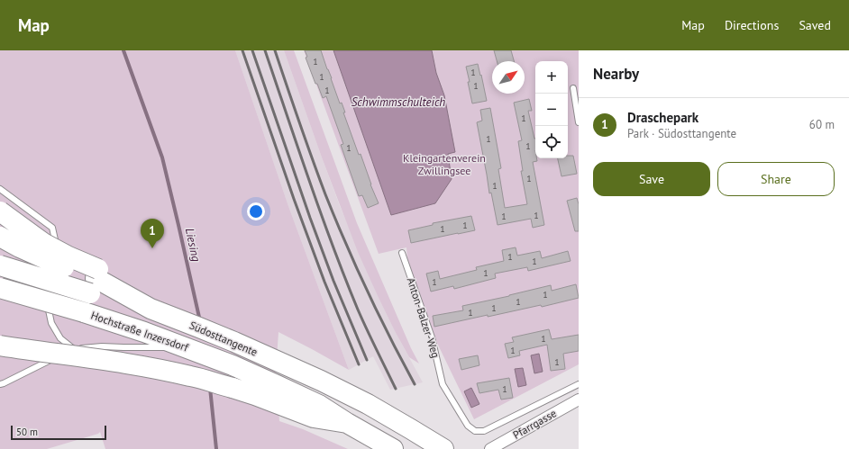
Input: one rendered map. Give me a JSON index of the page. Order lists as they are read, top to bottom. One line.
{"streets":{"highway":["Hochstraße Inzersdorf","Südosttangente"],"street":["Pfarrgasse"],"lane":["Anton-Balzer-Weg"]},"crossings":[["Hochstraße Inzersdorf","Südosttangente"]],"water":["Schwimmschulteich","Liesing"],"parks":["Kleingartenverein Zwillingsee"],"house_numbers":["1","1","1","1","1","1","1","1","1","1","1","1","1","1","1","1","1","1","1","1","1","1","1","1","1","1","1"],"scale_bar":"50 m","north":"top right","page":{"header":"Map","nav":["Map","Directions","Saved"],"heading":"Nearby","map_buttons":["+","−"],"list":[{"mark":"1","name":"Draschepark","note":"Park · Südosttangente","value":"60 m"}],"buttons":["Save","Share"],"pins":"1","scale":"50 m"}}
